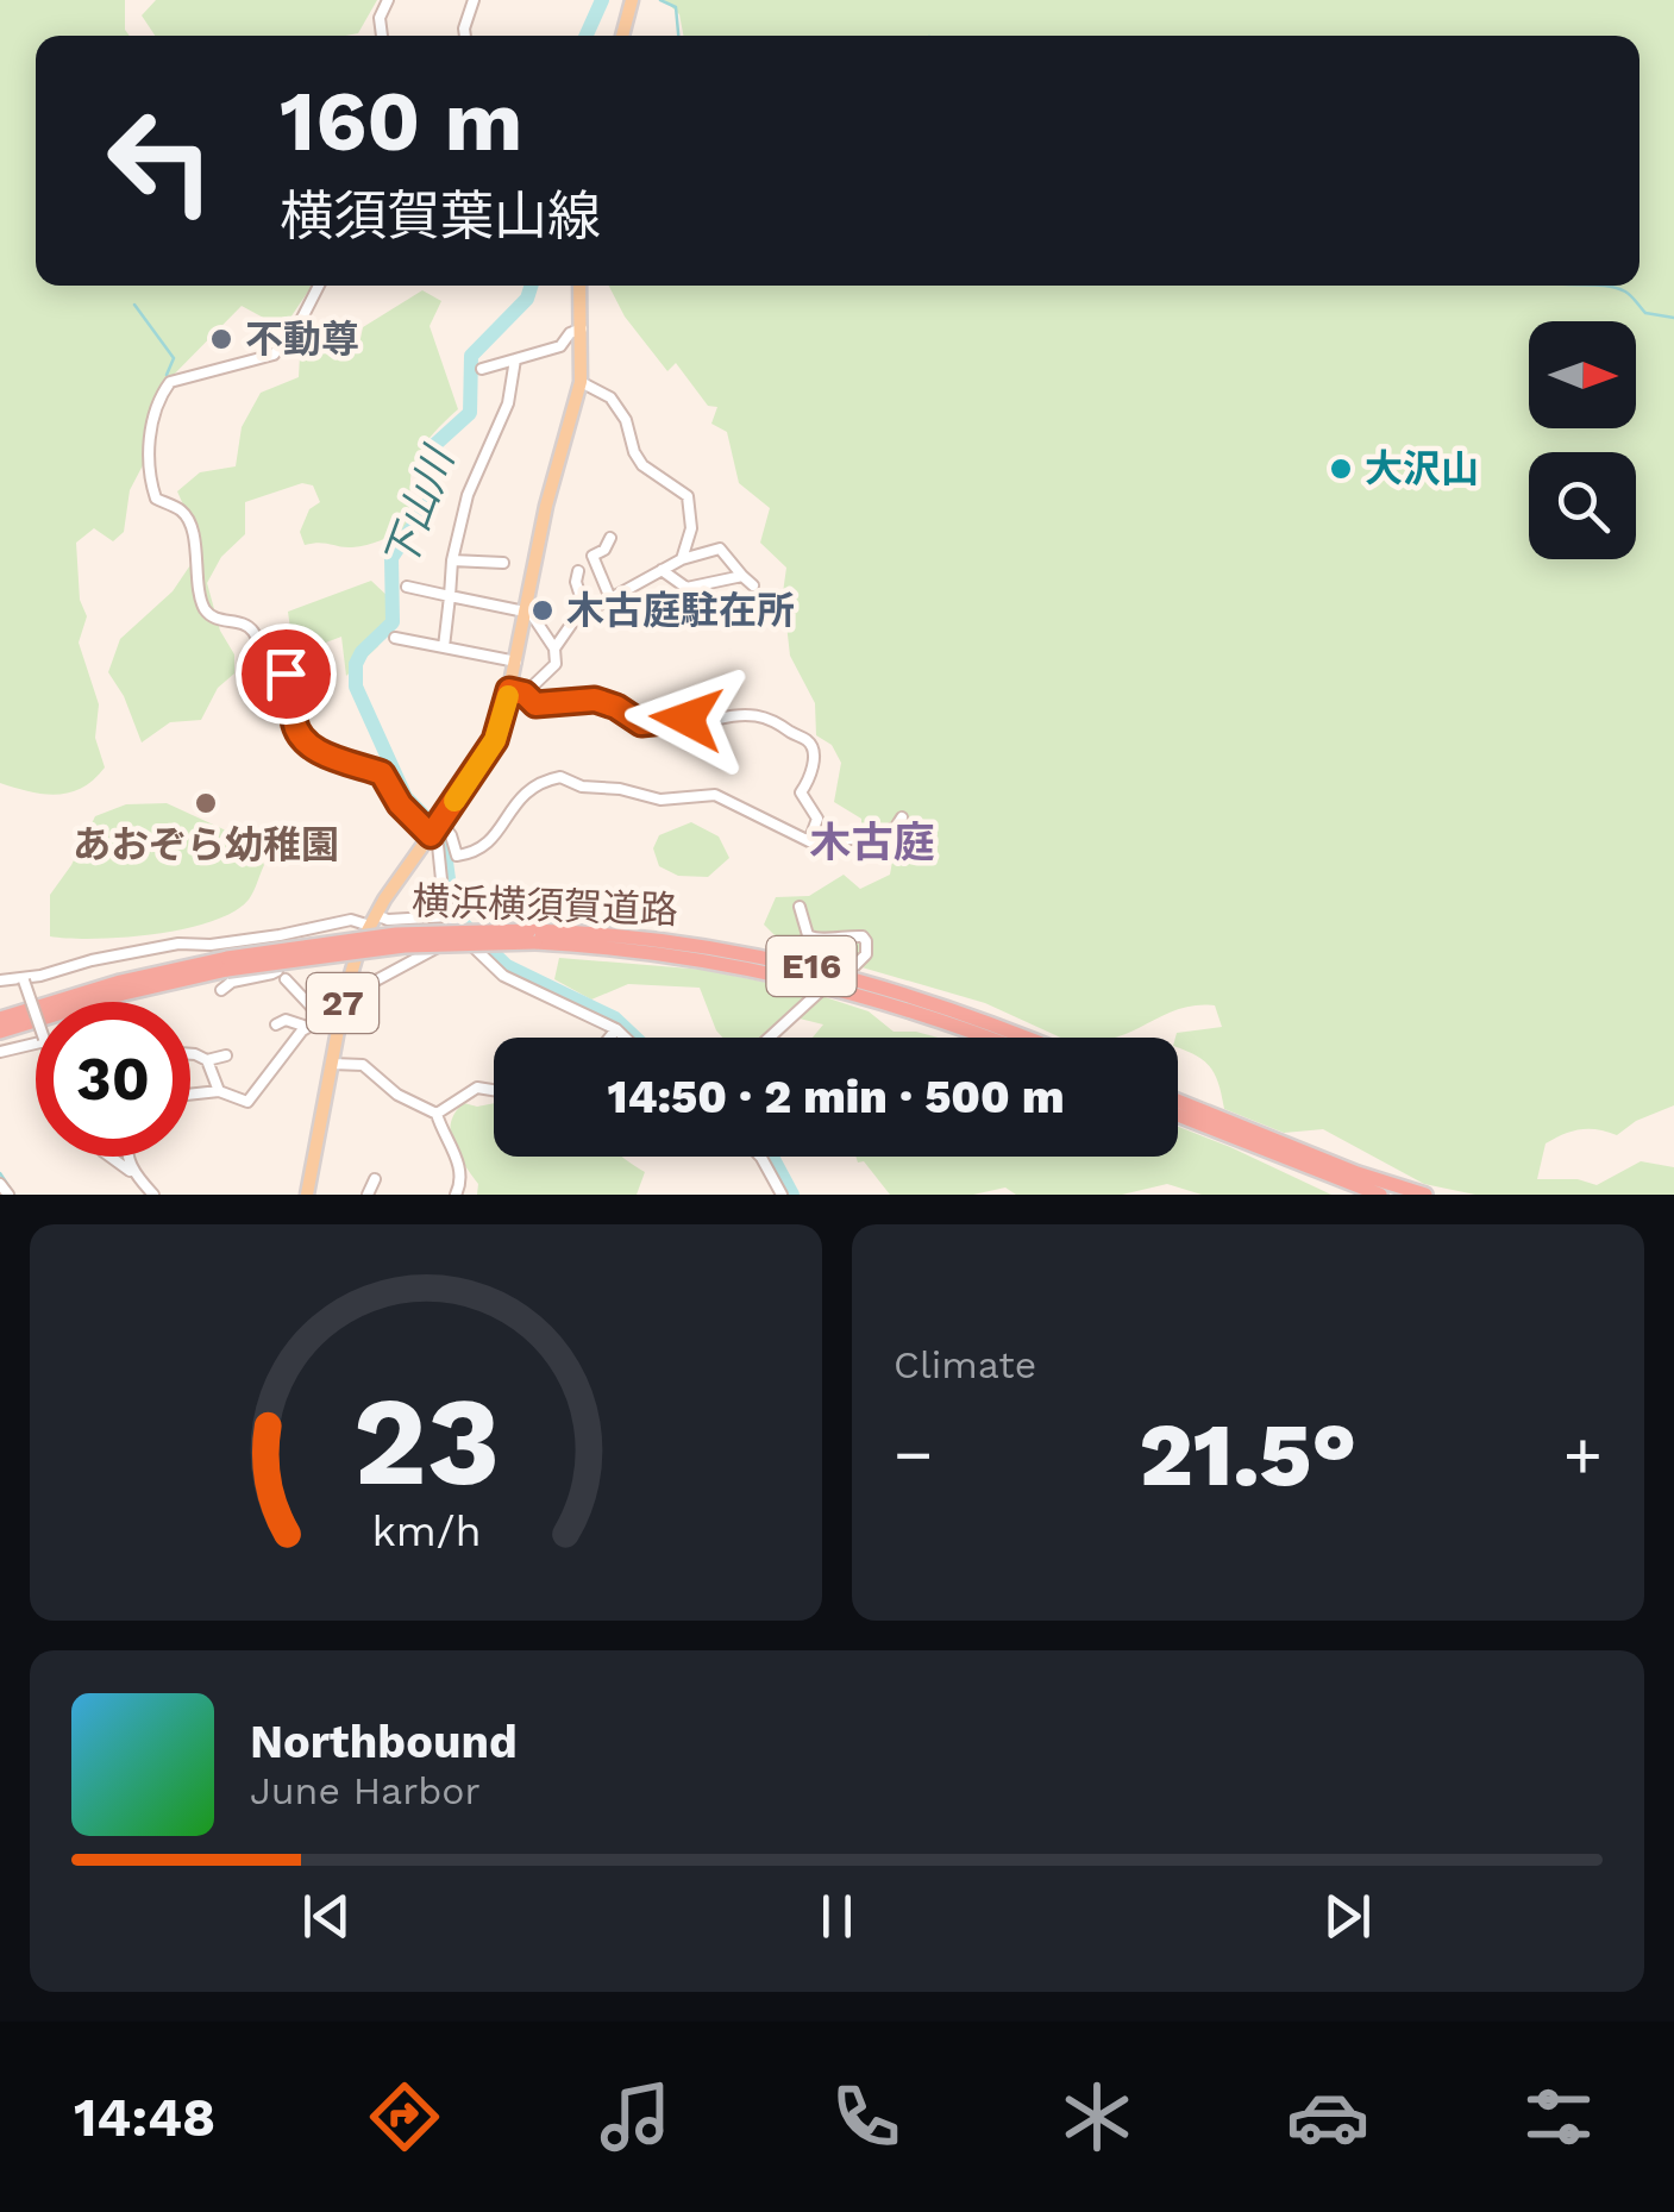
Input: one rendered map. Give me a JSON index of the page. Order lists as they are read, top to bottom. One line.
{"streets":{"highway":["横浜横須賀道路","E16"],"main road":["27"]},"districts":["木古庭"],"water":["下山川"],"places":["不動尊","大沢山","木古庭駐在所","あおぞら幼稚園"],"north":"right","page":{"turn":["160 m","横須賀葉山線"],"limit":"30","trip":"14:50 · 2 min · 500 m","tile":"Climate","heat":["−","21.5°","+"],"song":["Northbound","June Harbor"],"tabs":"14:48","gauge":["23","km/h"]}}
